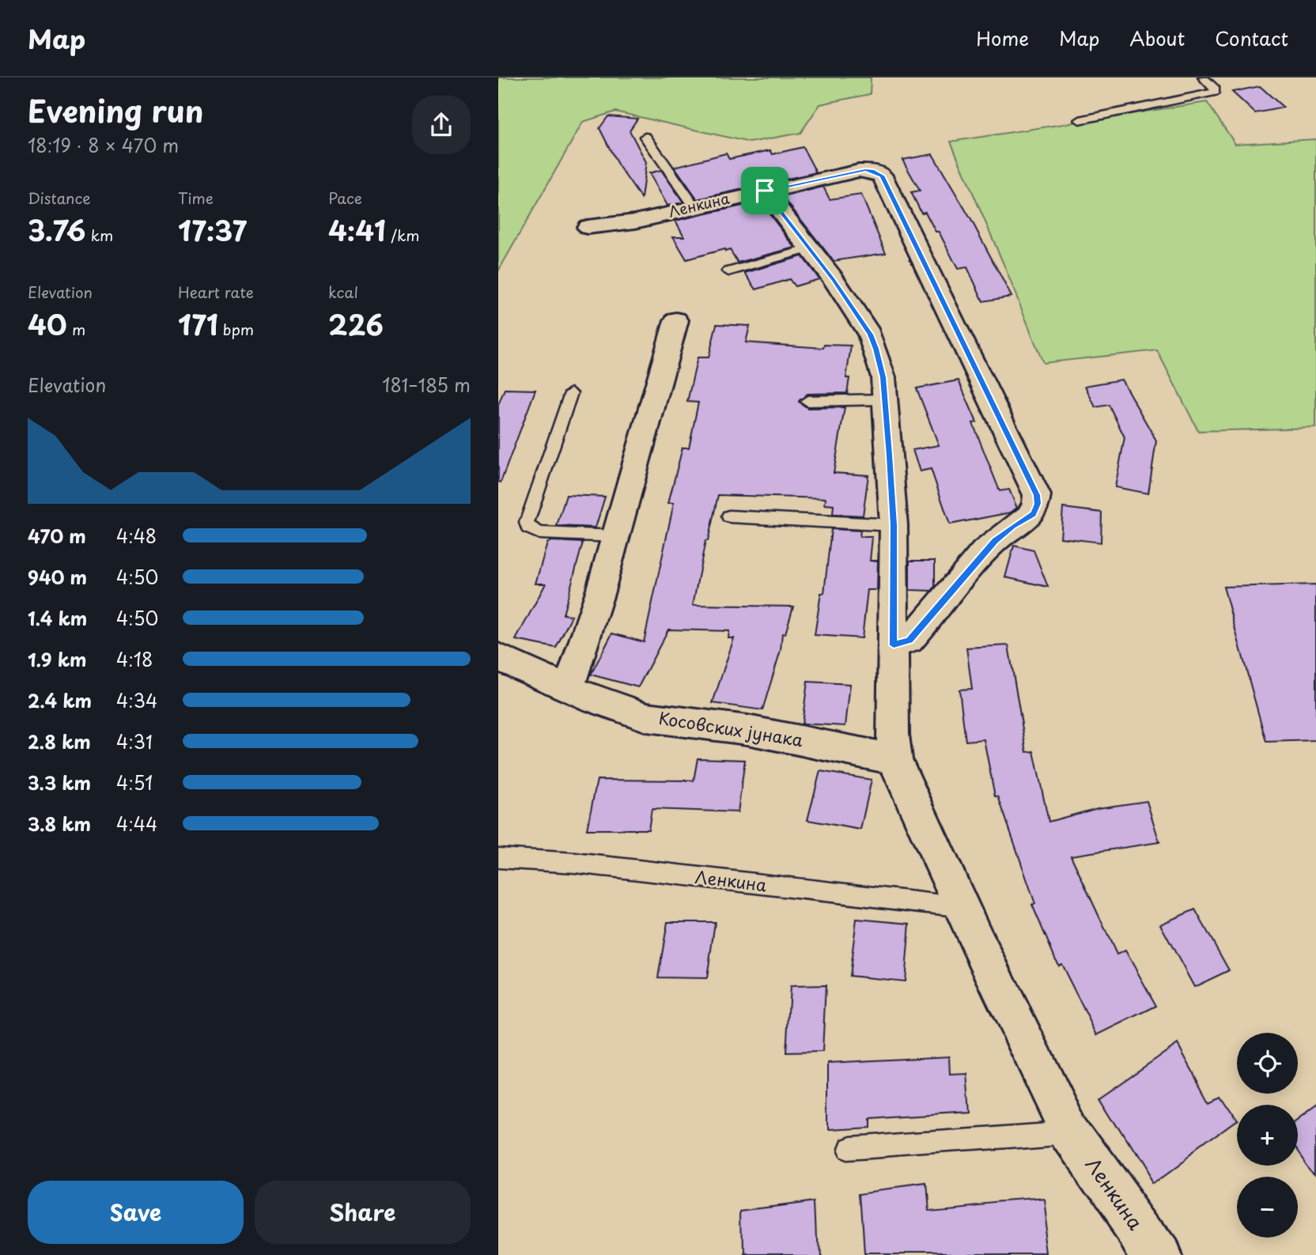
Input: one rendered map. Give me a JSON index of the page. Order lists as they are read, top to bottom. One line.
{"streets":{"street":["Ленкина","Косовских јунака"]},"crossings":[["Ленкина","Косовских јунака"]],"page":{"header":"Map","nav":["Home","Map","About","Contact"],"heading":["Evening run","18:19 · 8 × 470 m"],"stats":[["Distance","3.76 km"],["Time","17:37"],["Pace","4:41 /km"],["Elevation","40 m"],["Heart rate","171 bpm"],["kcal","226"]],"chart":["Elevation","181–185 m"],"list":[{"name":"470 m","note":"4:48"},{"name":"940 m","note":"4:50"},{"name":"1.4 km","note":"4:50"},{"name":"1.9 km","note":"4:18"},{"name":"2.4 km","note":"4:34"},{"name":"2.8 km","note":"4:31"},{"name":"3.3 km","note":"4:51"},{"name":"3.8 km","note":"4:44"}],"map_buttons":["+","−"],"buttons":["Save","Share"]}}
